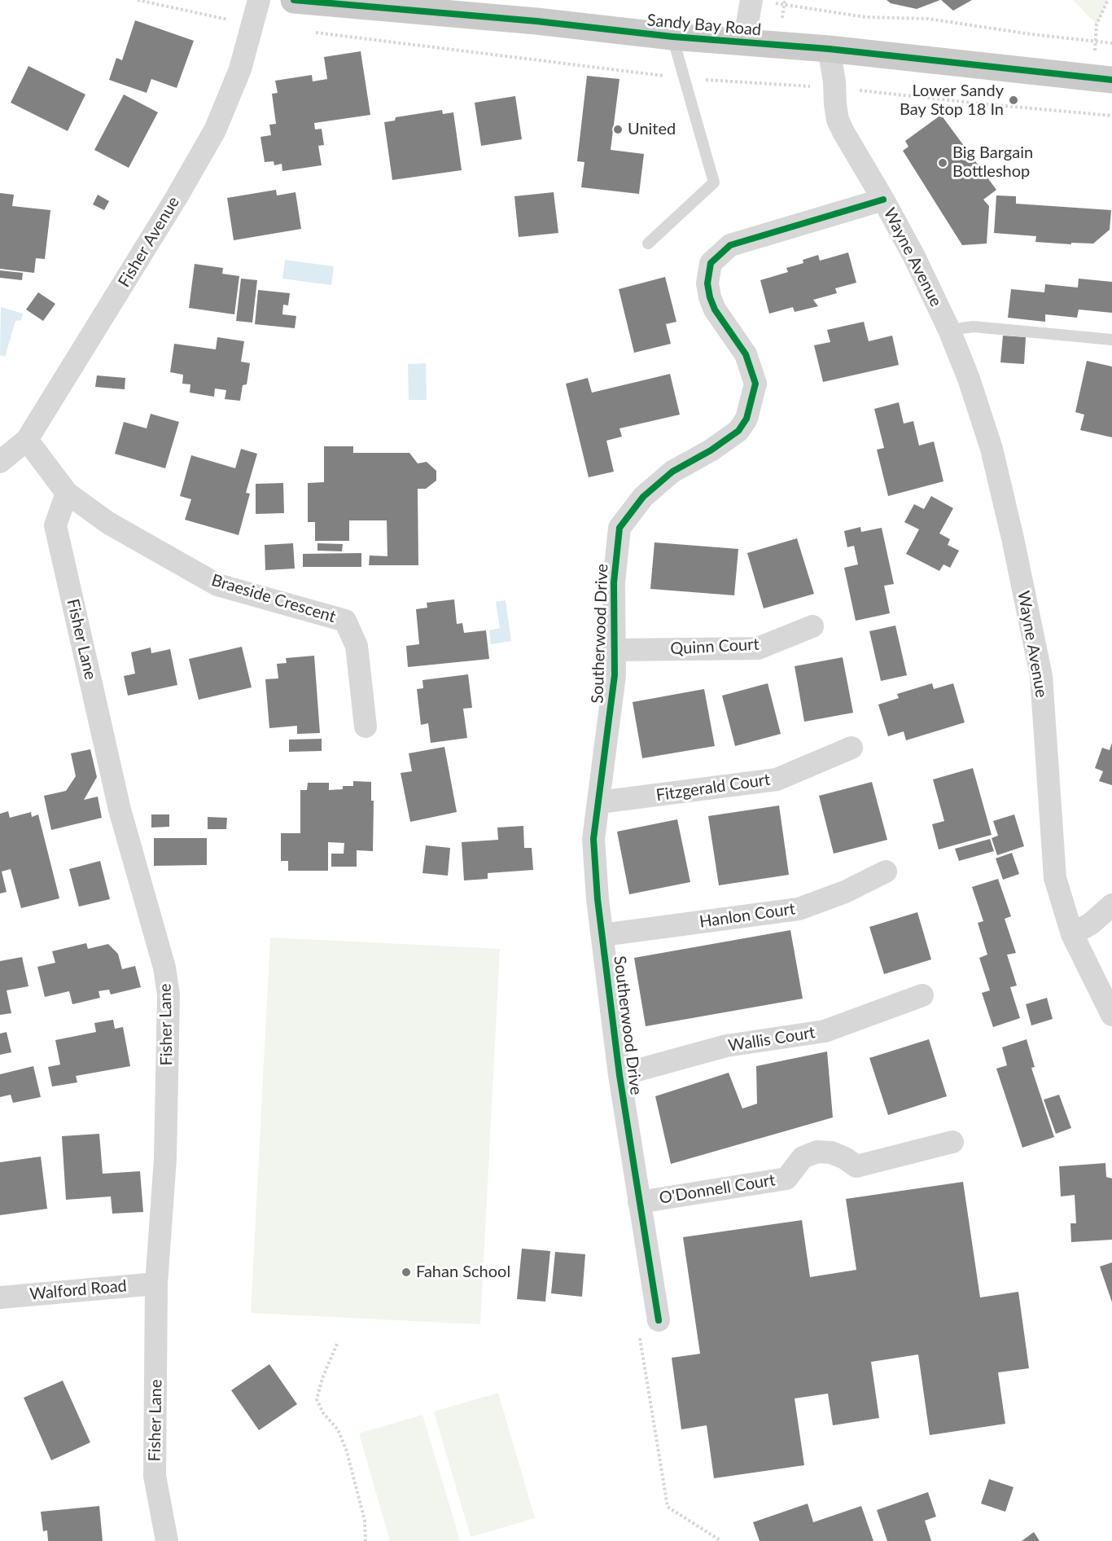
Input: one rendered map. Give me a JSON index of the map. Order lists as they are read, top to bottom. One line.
{"streets":{"main road":["Sandy Bay Road"],"street":["Fisher Avenue","Wayne Avenue","Braeside Crescent","Southerwood Drive","Fisher Lane","Quinn Court","Fitzgerald Court","Hanlon Court","Wallis Court","O'Donnell Court","Walford Road"]},"crossings":[["Sandy Bay Road","Wayne Avenue"],["Fisher Avenue","Braeside Crescent"],["Wayne Avenue","Southerwood Drive"],["Braeside Crescent","Fisher Lane"],["Southerwood Drive","Quinn Court"],["Southerwood Drive","Fitzgerald Court"],["Southerwood Drive","Hanlon Court"],["Southerwood Drive","Wallis Court"],["Southerwood Drive","O'Donnell Court"],["Fisher Lane","Walford Road"]],"places":["Lower Sandy Bay Stop 18 In","United","Big Bargain Bottleshop","Fahan School"]}
